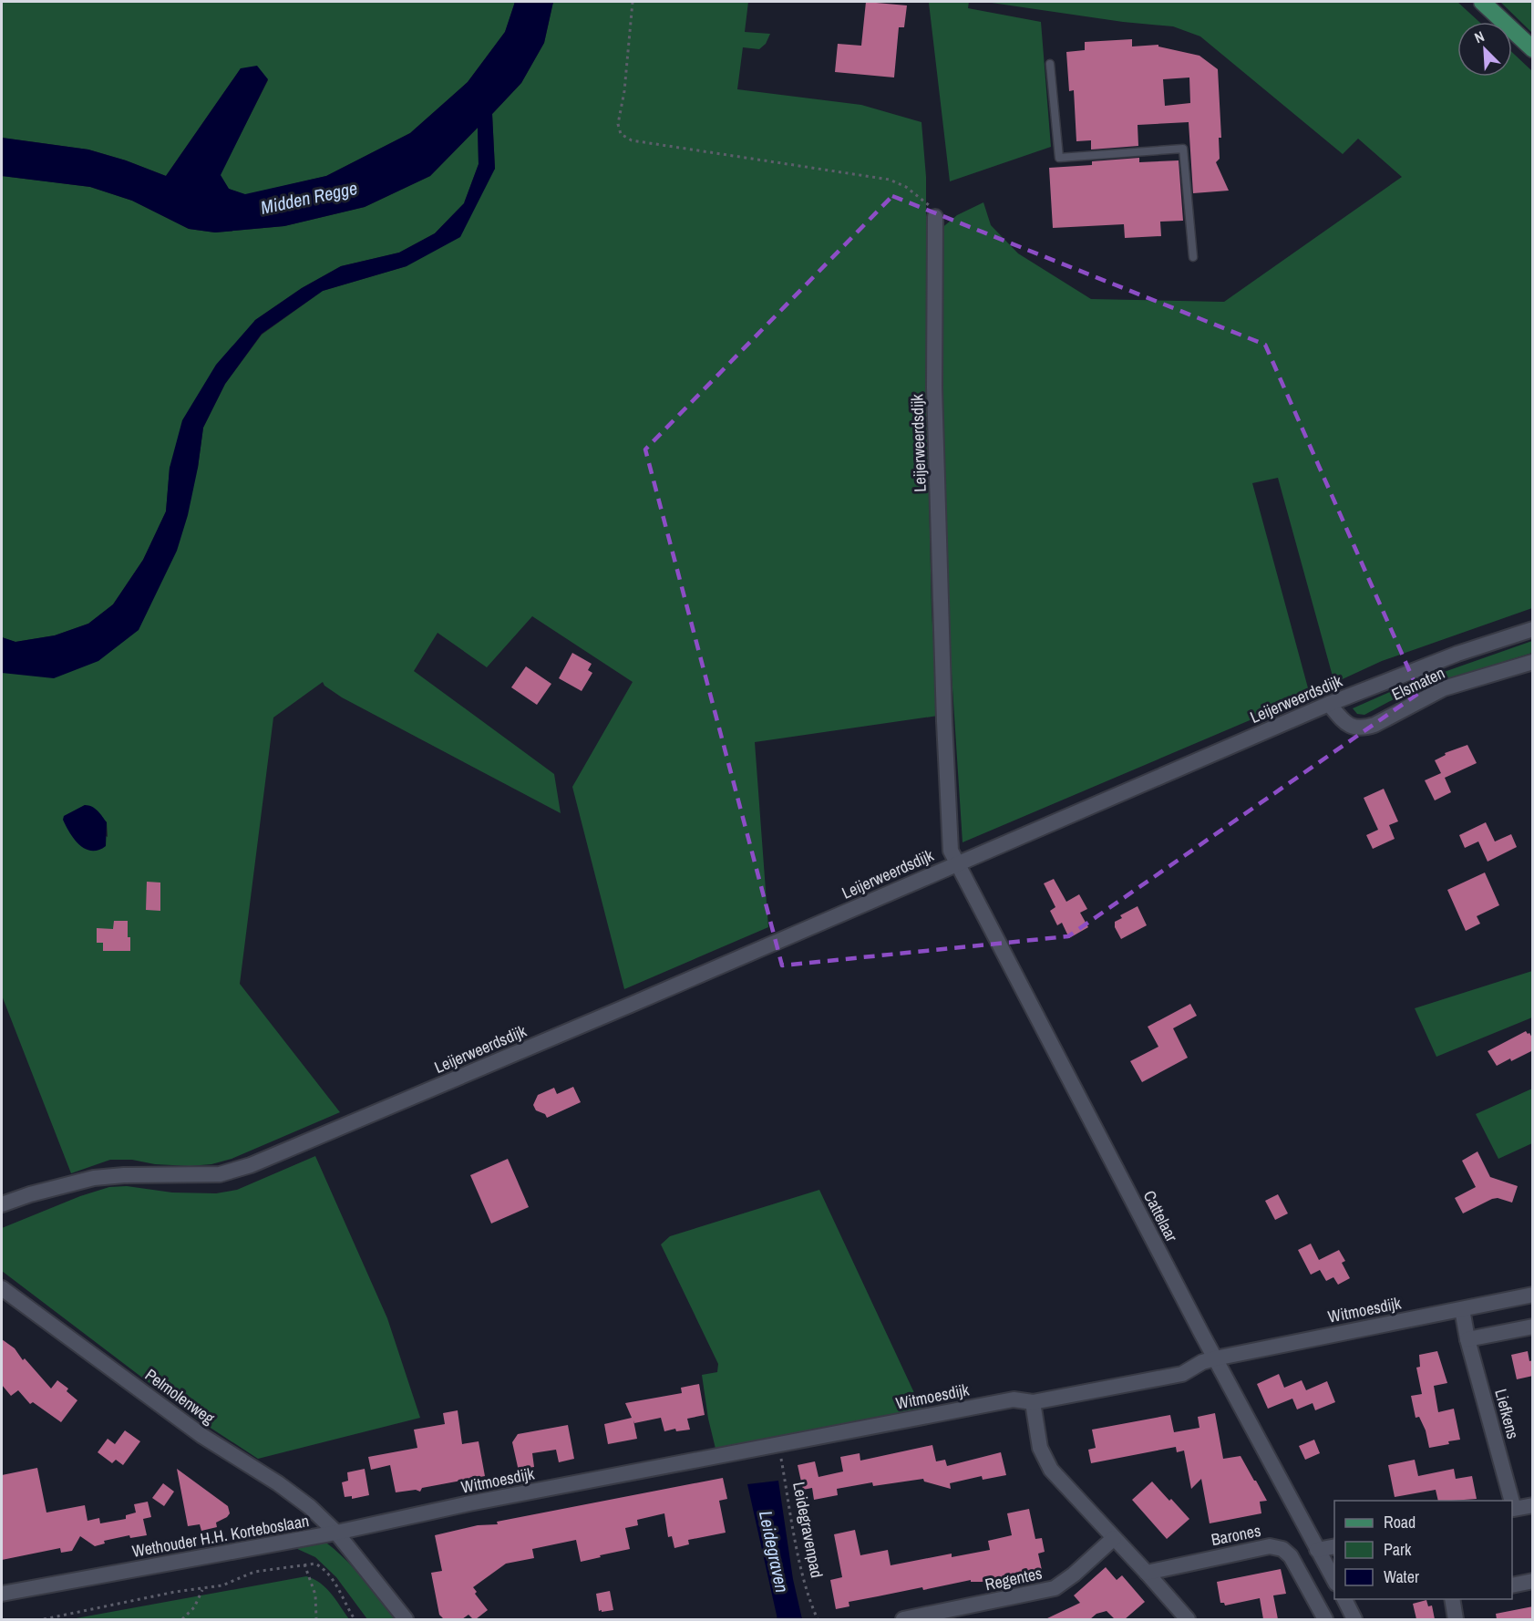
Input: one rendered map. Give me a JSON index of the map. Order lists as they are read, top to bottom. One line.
{"streets":{"street":["Leijerweerdsdijk","Elsmaten","Cattelaar","Witmoesdijk","Pelmolenweg","Liefkens","Barones","Wethouder H.H. Korteboslaan","Regentes"],"path":["Leidegravenpad"]},"crossings":[["Leijerweerdsdijk","Elsmaten"],["Leijerweerdsdijk","Cattelaar"],["Cattelaar","Witmoesdijk"],["Witmoesdijk","Pelmolenweg"],["Witmoesdijk","Liefkens"],["Witmoesdijk","Leidegravenpad"],["Witmoesdijk","Wethouder H.H. Korteboslaan"],["Pelmolenweg","Wethouder H.H. Korteboslaan"]],"water":["Midden Regge","Leidegraven"],"legend":["Road","Park","Water"],"north":"top left"}
